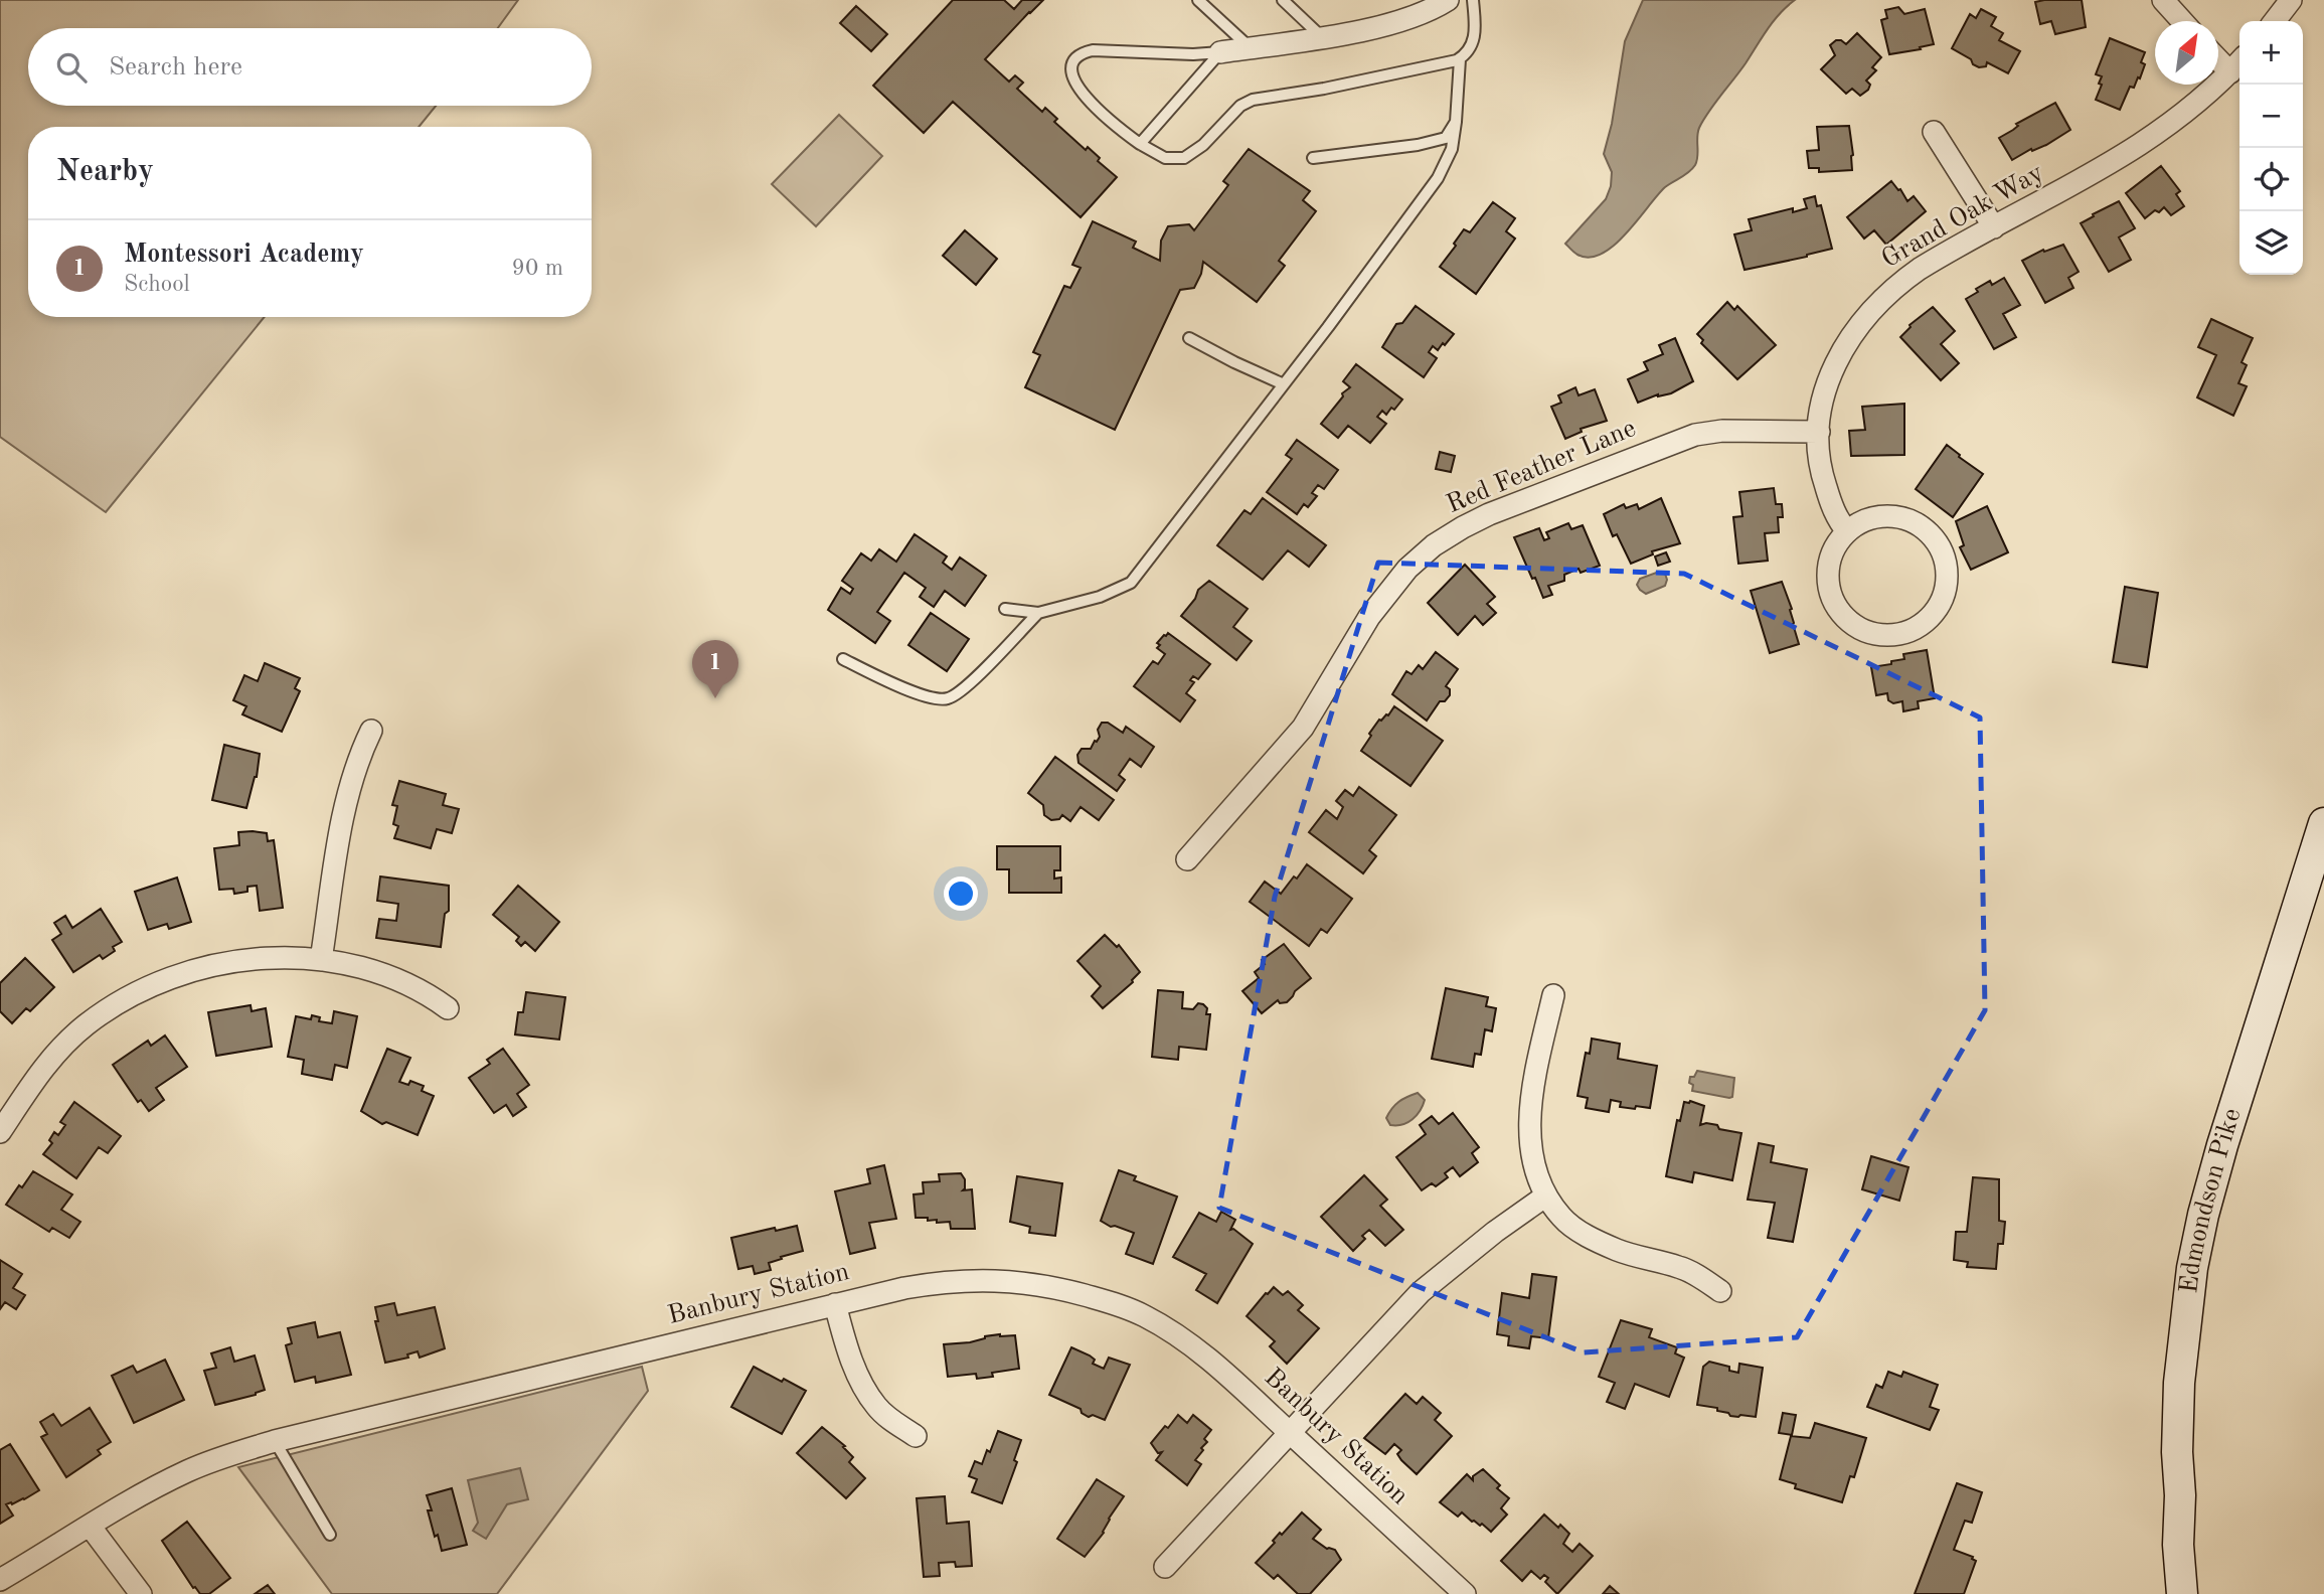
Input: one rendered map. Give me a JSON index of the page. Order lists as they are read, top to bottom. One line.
{"streets":{"main road":["Edmondson Pike"],"street":["Grand Oak Way","Red Feather Lane","Banbury Station"]},"crossings":[["Grand Oak Way","Red Feather Lane"]],"north":"top right","page":{"map_buttons":["+","−"],"search":"Search here","heading":"Nearby","list":[{"mark":"1","name":"Montessori Academy","note":"School","value":"90 m"}],"pins":"1"}}
